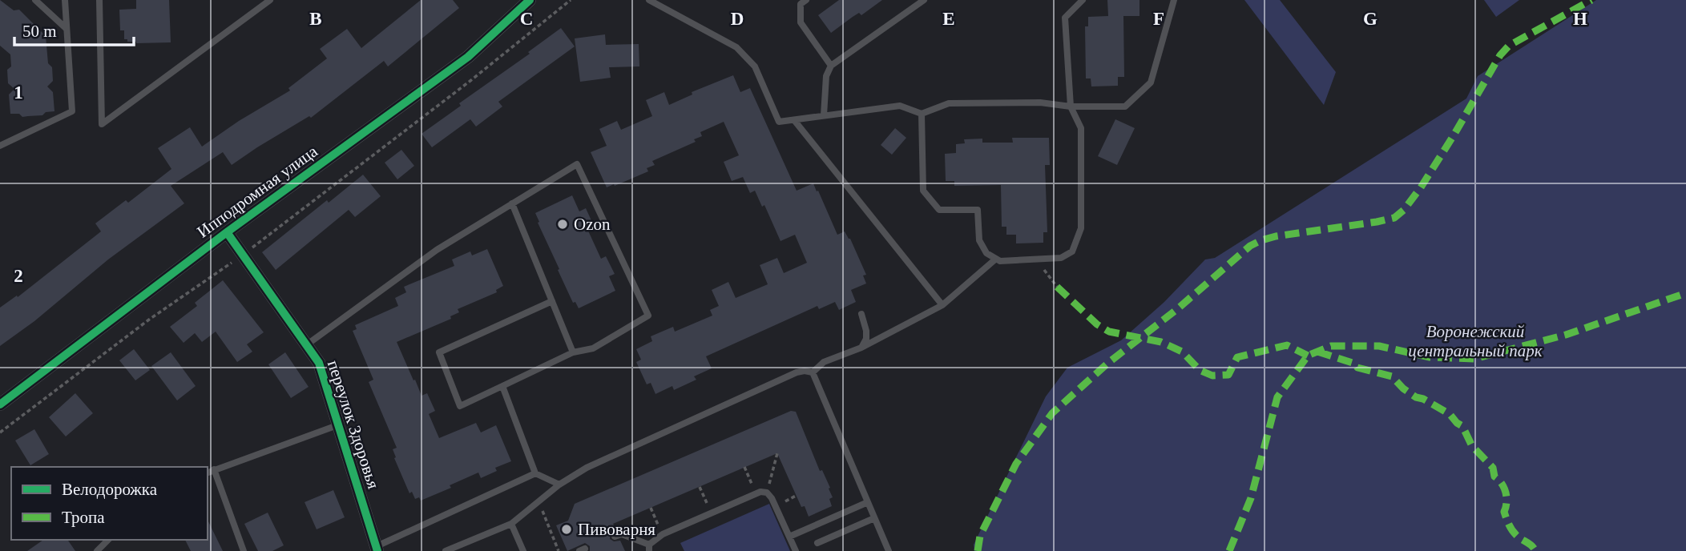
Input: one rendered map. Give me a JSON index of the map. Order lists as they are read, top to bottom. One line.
{"streets":{"street":["Ипподромная улица","переулок Здоровья"]},"crossings":[["Ипподромная улица","переулок Здоровья"]],"parks":["Воронежский центральный парк"],"places":["Ozon","Пивоварня"],"legend":["Велодорожка","Тропа"],"scale_bar":"50 m","grid":{"columns":["B","C","D","E","F","G","H"],"rows":["1","2"]}}
